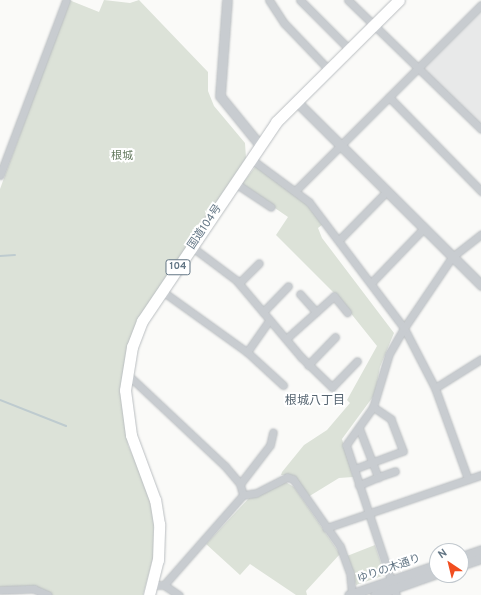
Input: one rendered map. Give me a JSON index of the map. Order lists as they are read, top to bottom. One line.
{"streets":{"highway":["国道104号","104"],"street":["ゆりの木通り"]},"districts":["根城八丁目"],"parks":["根城"],"north":"top left"}
